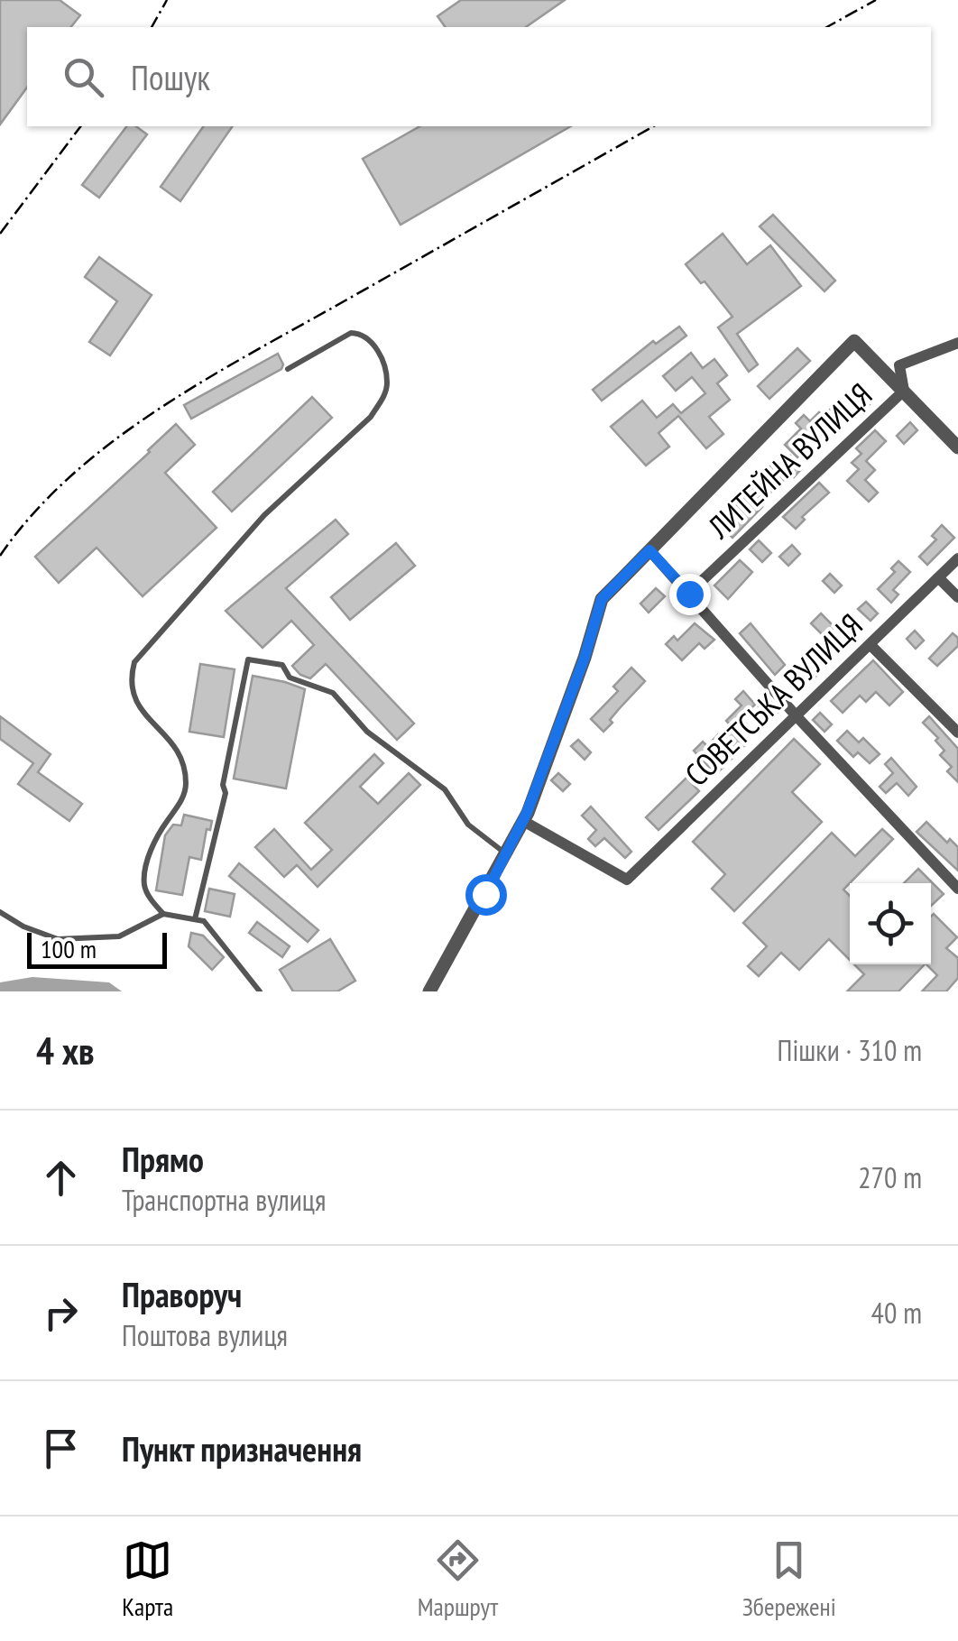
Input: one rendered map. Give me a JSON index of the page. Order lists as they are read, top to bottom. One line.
{"streets":{"street":["ЛИТЕЙНА ВУЛИЦЯ","СОВЕТСЬКА ВУЛИЦЯ"]},"scale_bar":"100 m","page":{"search":"Пошук","scale":"100 m","heading":["4 хв","Пішки · 310 m"],"list":[["Прямо","Транспортна вулиця","270 m"],["Праворуч","Поштова вулиця","40 m"],"Пункт призначення"],"nav":["Карта","Маршрут","Збережені"]}}
